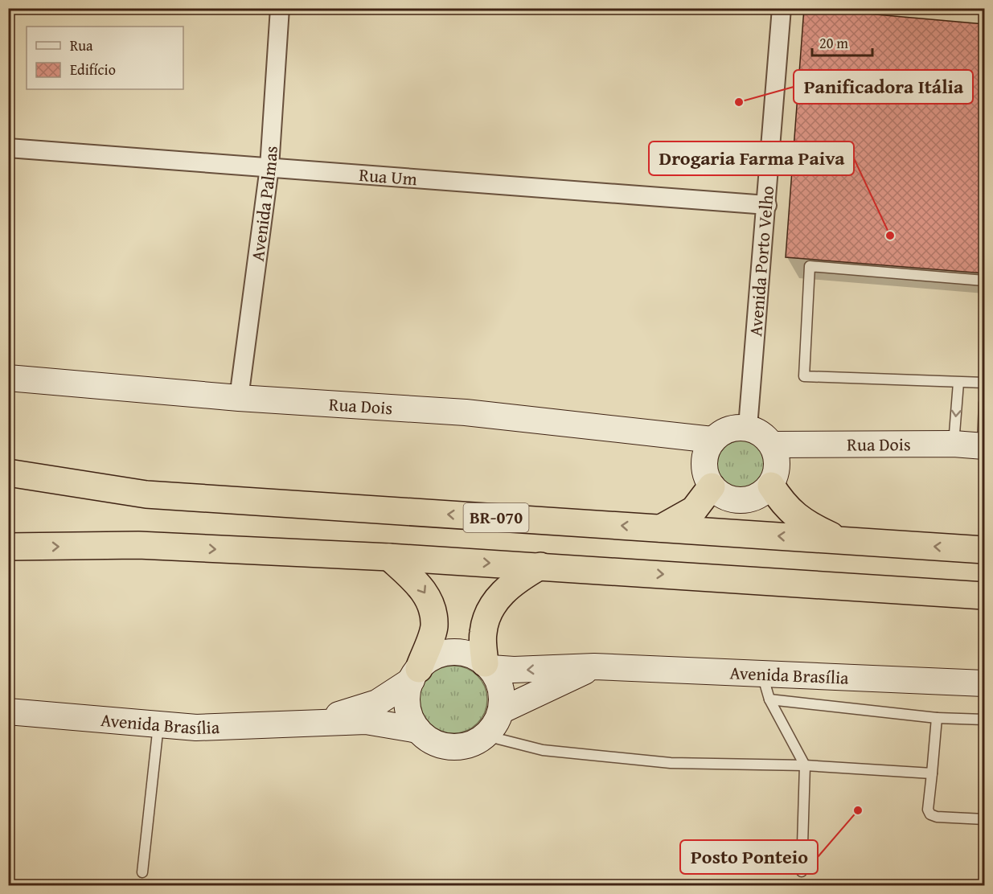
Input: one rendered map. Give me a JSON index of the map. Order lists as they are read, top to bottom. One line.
{"streets":{"highway":["BR-070"],"main road":["Rua Dois","Avenida Brasília"],"street":["Rua Um","Avenida Palmas","Avenida Porto Velho"]},"crossings":[["Rua Um","Avenida Palmas"],["Rua Um","Avenida Porto Velho"],["Avenida Palmas","Rua Dois"],["Avenida Porto Velho","Rua Dois"]],"places":["Panificadora Itália","Drogaria Farma Paiva","Posto Ponteio"],"legend":["Rua","Edifício"],"scale_bar":"20 m"}
